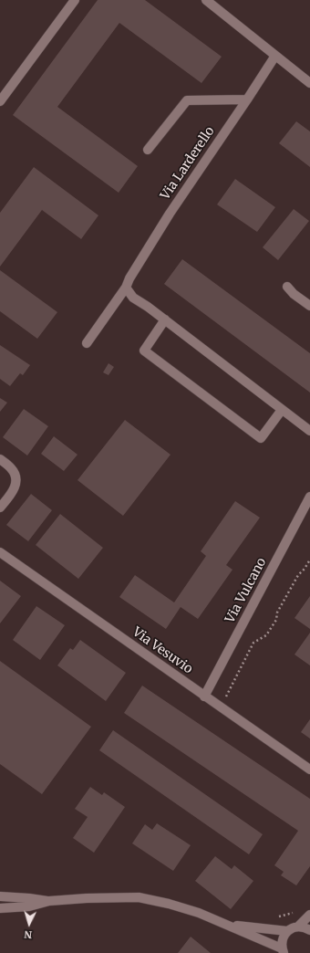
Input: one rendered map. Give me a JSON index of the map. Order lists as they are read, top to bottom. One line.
{"streets":{"street":["Via Larderello","Via Vulcano","Via Vesuvio"]},"crossings":[["Via Vulcano","Via Vesuvio"]],"north":"bottom"}
